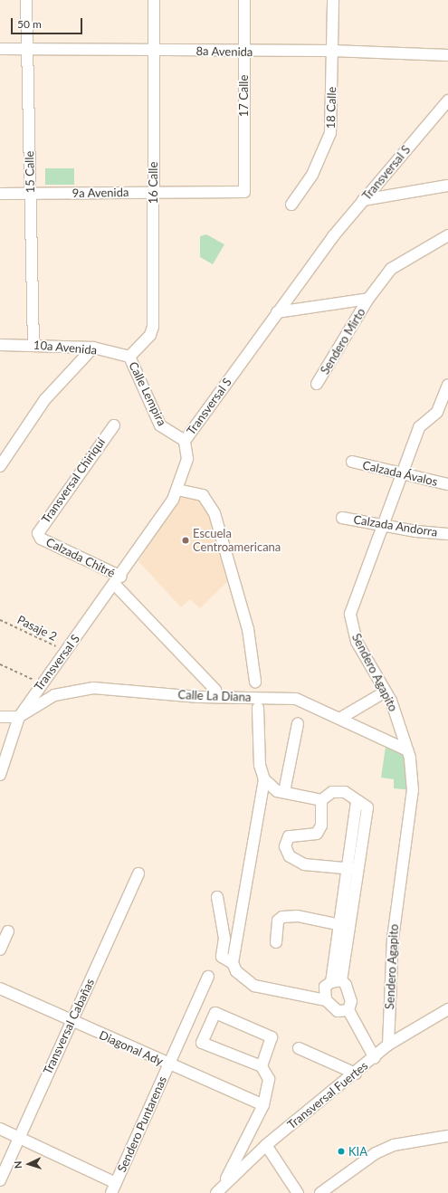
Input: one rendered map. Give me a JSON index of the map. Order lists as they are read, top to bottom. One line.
{"streets":{"street":["8a Avenida","17 Calle","18 Calle","15 Calle","Transversal S","16 Calle","9a Avenida","Sendero Mirto","10a Avenida","Calle Lempira","Calzada Ávalos","Transversal Chiriquí","Calzada Andorra","Calzada Chitré","Sendero Agapito","Calle La Diana","Transversal Cabañas","Diagonal Ady","Transversal Fuertes","Sendero Puntarenas"],"path":["Pasaje 2"]},"crossings":[["8a Avenida","17 Calle"],["8a Avenida","18 Calle"],["8a Avenida","15 Calle"],["8a Avenida","16 Calle"],["17 Calle","9a Avenida"],["15 Calle","9a Avenida"],["15 Calle","10a Avenida"],["Transversal S","Calle Lempira"],["Transversal S","Calzada Chitré"],["Transversal S","Pasaje 2"],["Transversal S","Calle La Diana"],["16 Calle","9a Avenida"],["16 Calle","10a Avenida"],["16 Calle","Calle Lempira"],["10a Avenida","Calle Lempira"],["Calzada Ávalos","Sendero Agapito"],["Transversal Chiriquí","Calzada Chitré"],["Calzada Andorra","Sendero Agapito"],["Sendero Agapito","Calle La Diana"],["Sendero Agapito","Transversal Fuertes"],["Transversal Cabañas","Diagonal Ady"],["Diagonal Ady","Sendero Puntarenas"]],"places":["Escuela Centroamericana","KIA"],"scale_bar":"50 m","north":"left"}
